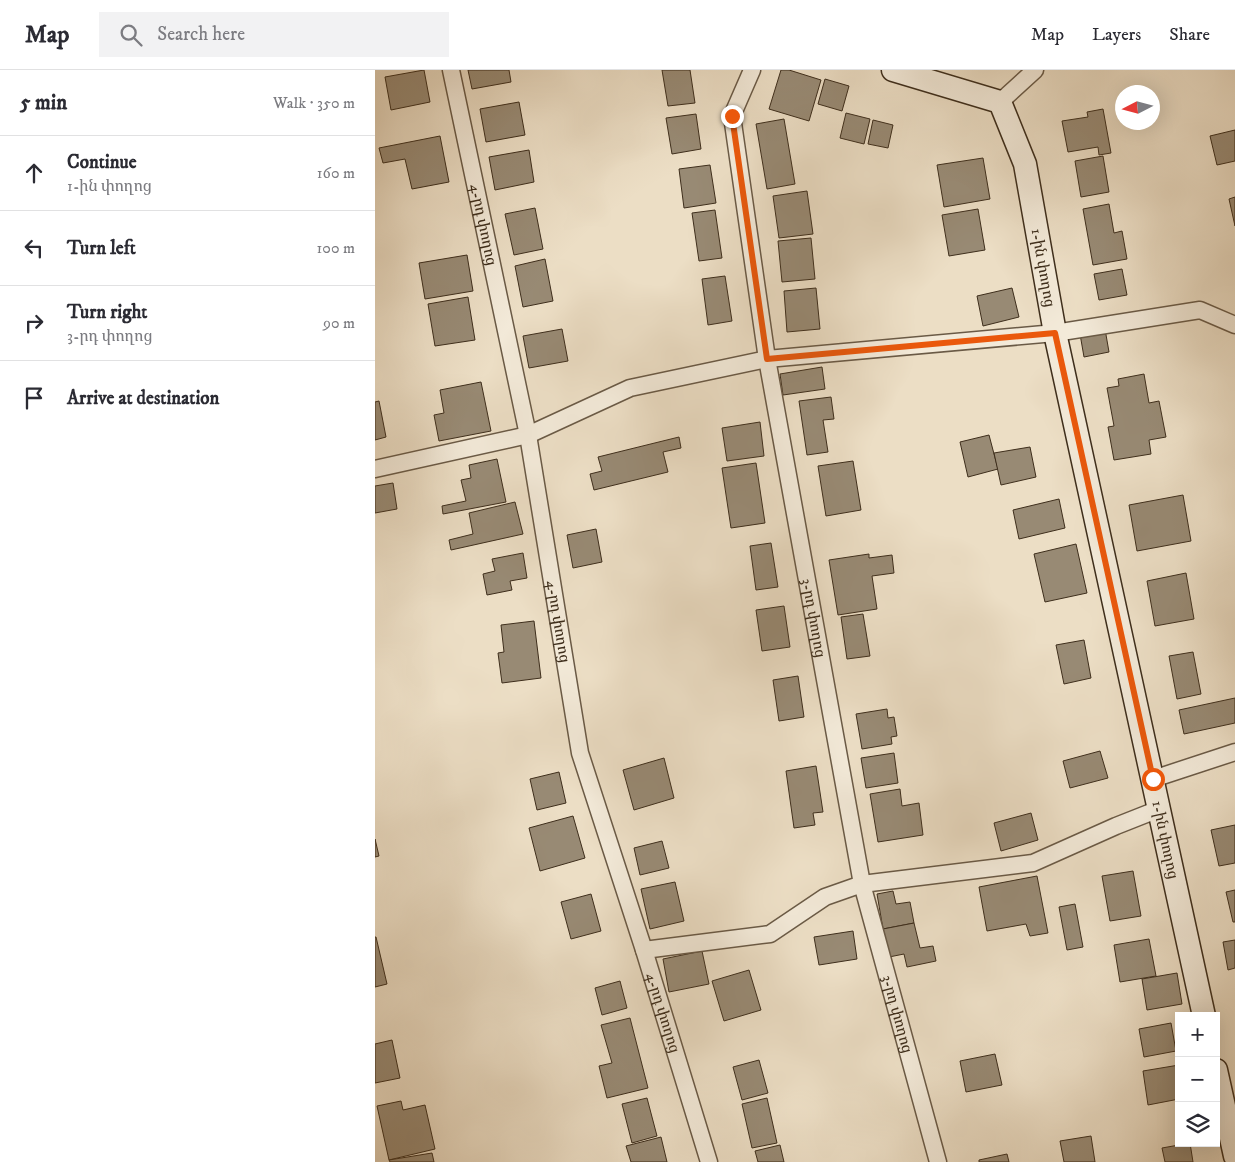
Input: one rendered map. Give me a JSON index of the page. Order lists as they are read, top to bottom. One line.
{"streets":{"main road":["1-ին փողոց"],"street":["4-րդ փողոց","3-րդ փողոց"]},"north":"left","page":{"header":"Map","search":"Search here","nav":["Map","Layers","Share"],"heading":["5 min","Walk · 350 m"],"list":[["Continue","1-ին փողոց","160 m"],["Turn left","100 m"],["Turn right","3-րդ փողոց","90 m"],"Arrive at destination"],"map_buttons":["+","−"]}}
